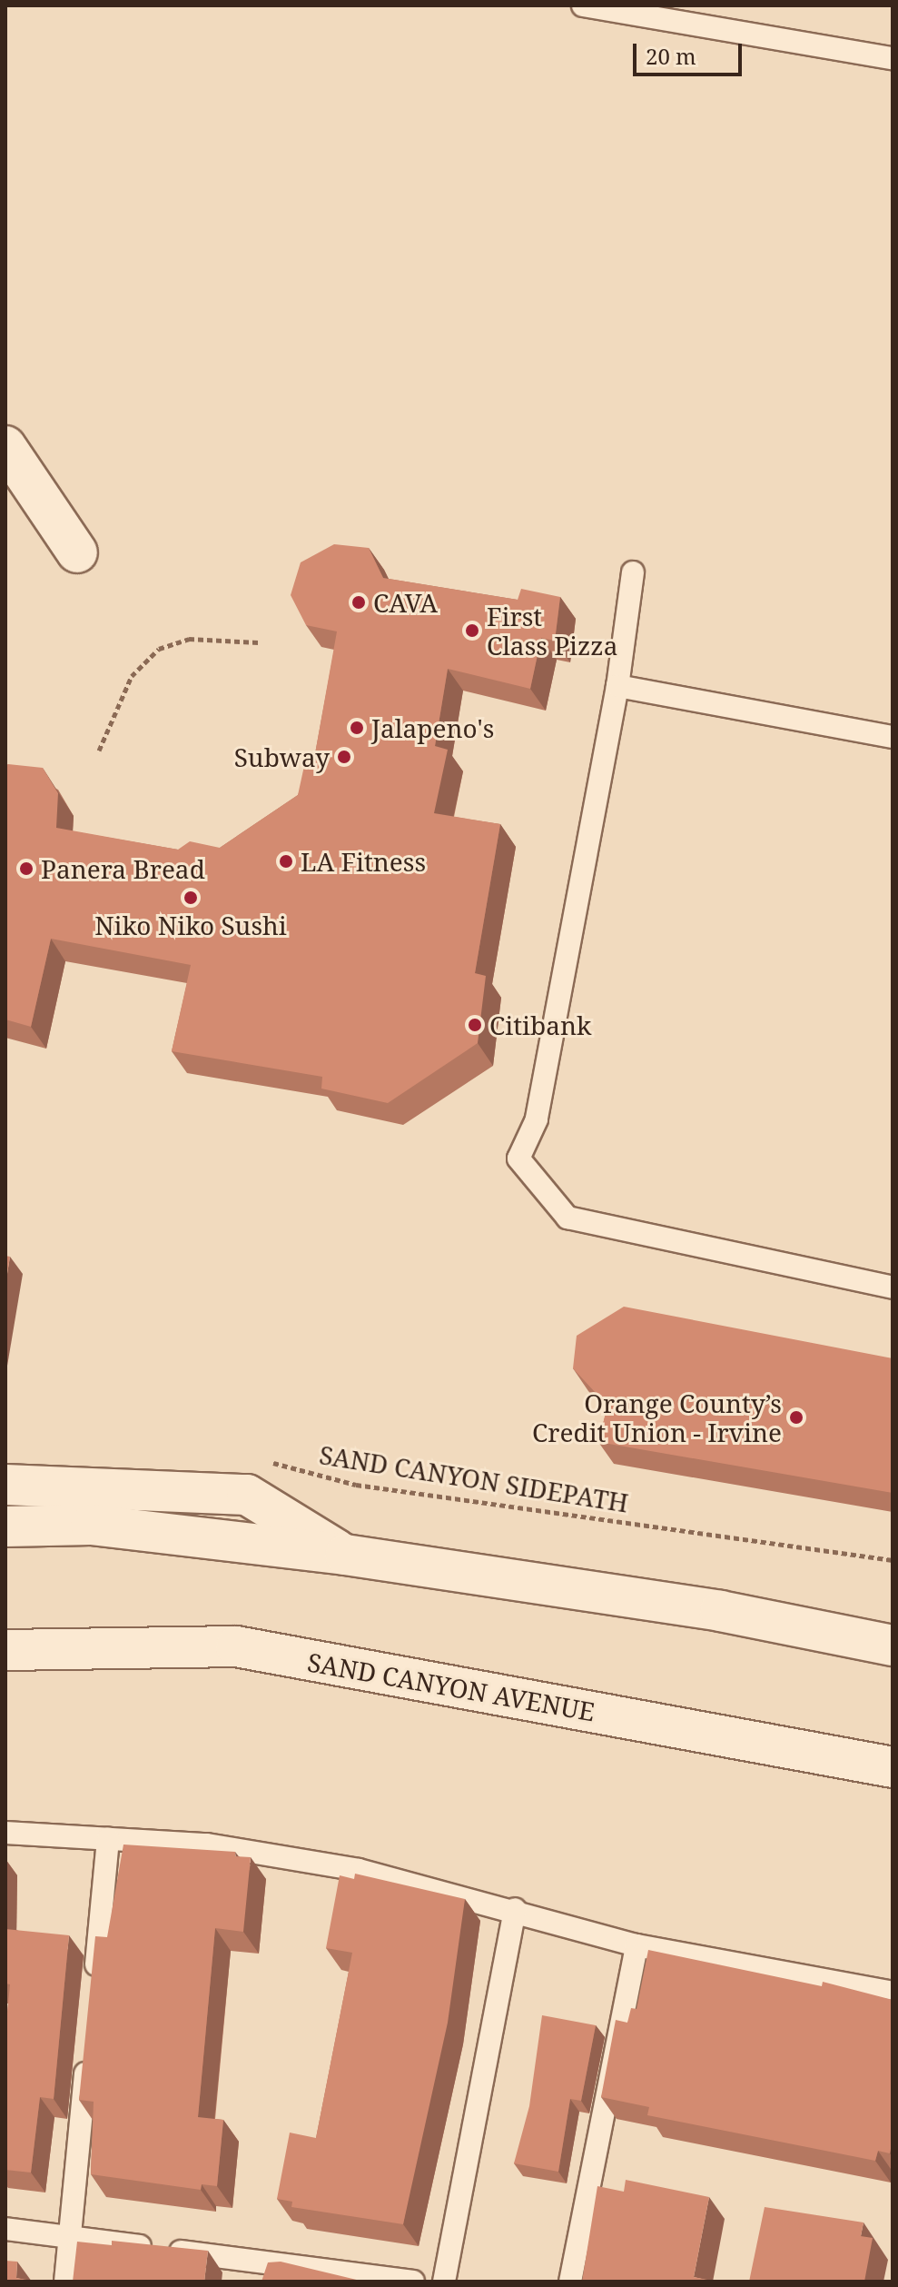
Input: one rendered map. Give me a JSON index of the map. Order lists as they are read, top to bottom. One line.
{"streets":{"main road":["SAND CANYON AVENUE"],"path":["SAND CANYON SIDEPATH"]},"places":["CAVA","First Class Pizza","Jalapeno's","Subway","LA Fitness","Panera Bread","Niko Niko Sushi","Citibank","Orange County’s Credit Union - Irvine"],"scale_bar":"20 m"}
